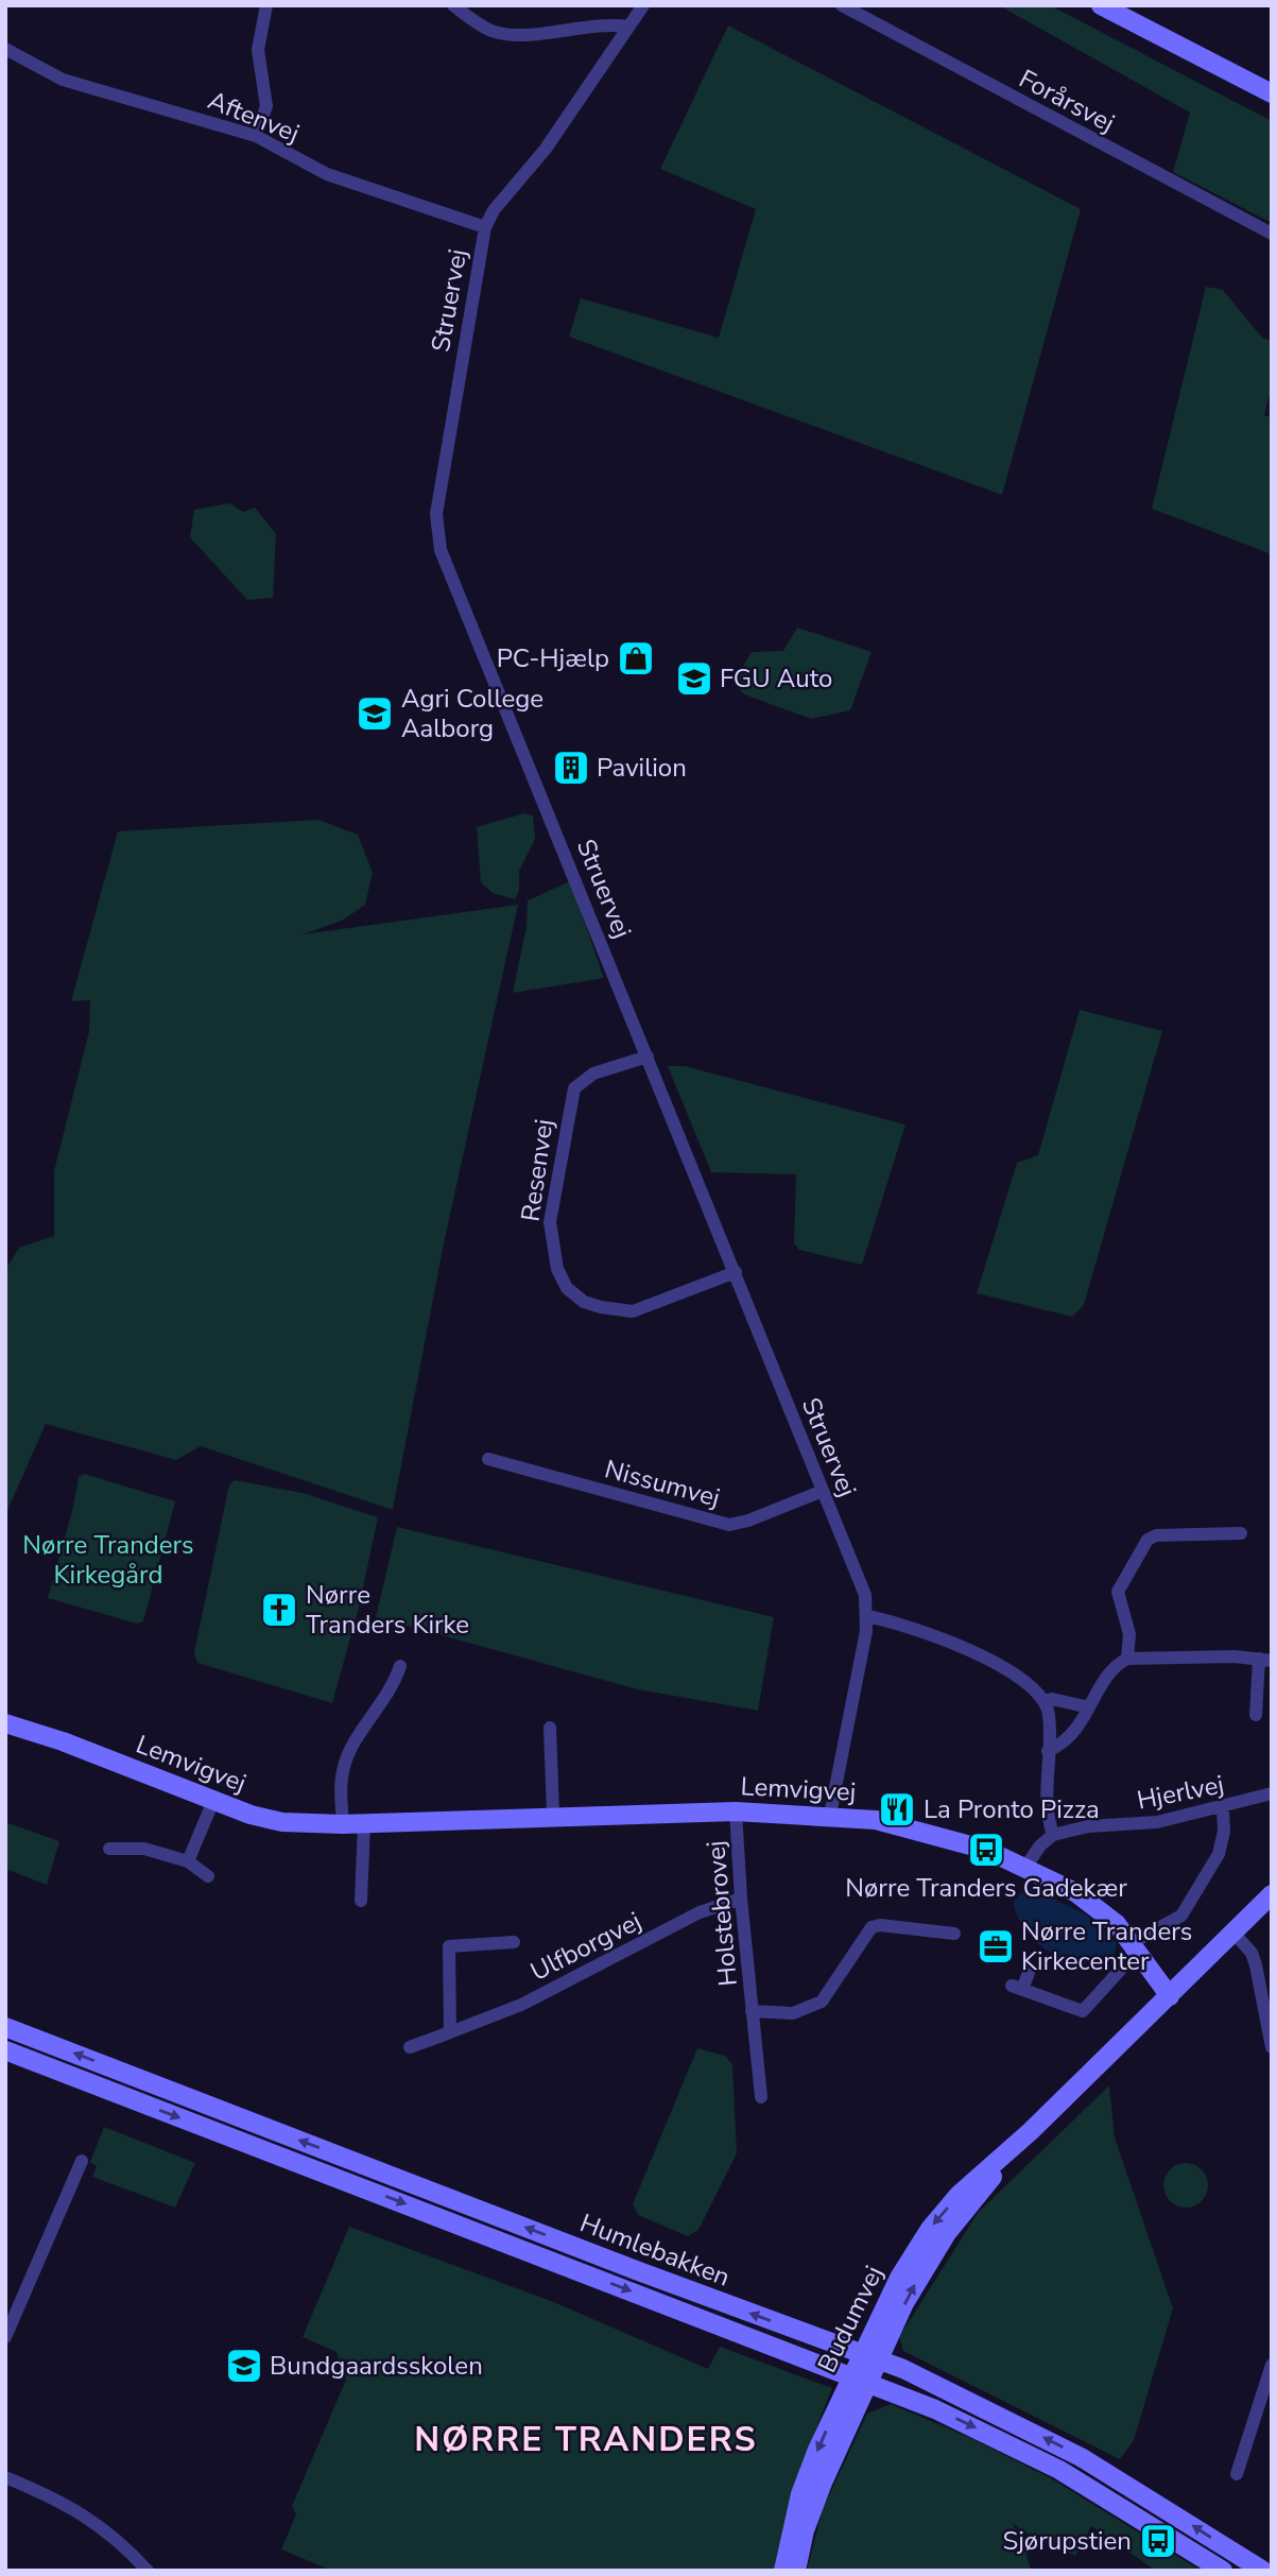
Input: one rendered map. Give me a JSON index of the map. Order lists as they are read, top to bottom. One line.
{"streets":{"street":["Forårsvej","Aftenvej","Struervej","Resenvej","Nissumvej","Lemvigvej","Hjerlvej","Holstebrovej","Ulfborgvej","Humlebakken","Budumvej"]},"crossings":[["Aftenvej","Struervej"],["Struervej","Resenvej"],["Struervej","Nissumvej"],["Struervej","Lemvigvej"],["Lemvigvej","Holstebrovej"],["Lemvigvej","Budumvej"],["Holstebrovej","Ulfborgvej"],["Humlebakken","Budumvej"]],"districts":["NØRRE TRANDERS"],"parks":["Nørre Tranders Kirkegård"],"places":{"shop":["PC-Hjælp"],"school or university":["FGU Auto","Agri College Aalborg","Bundgaardsskolen"],"building":["Pavilion"],"church":["Nørre Tranders Kirke"],"restaurant":["La Pronto Pizza"],"bus stop":["Nørre Tranders Gadekær","Sjørupstien"],"office":["Nørre Tranders Kirkecenter"]}}
